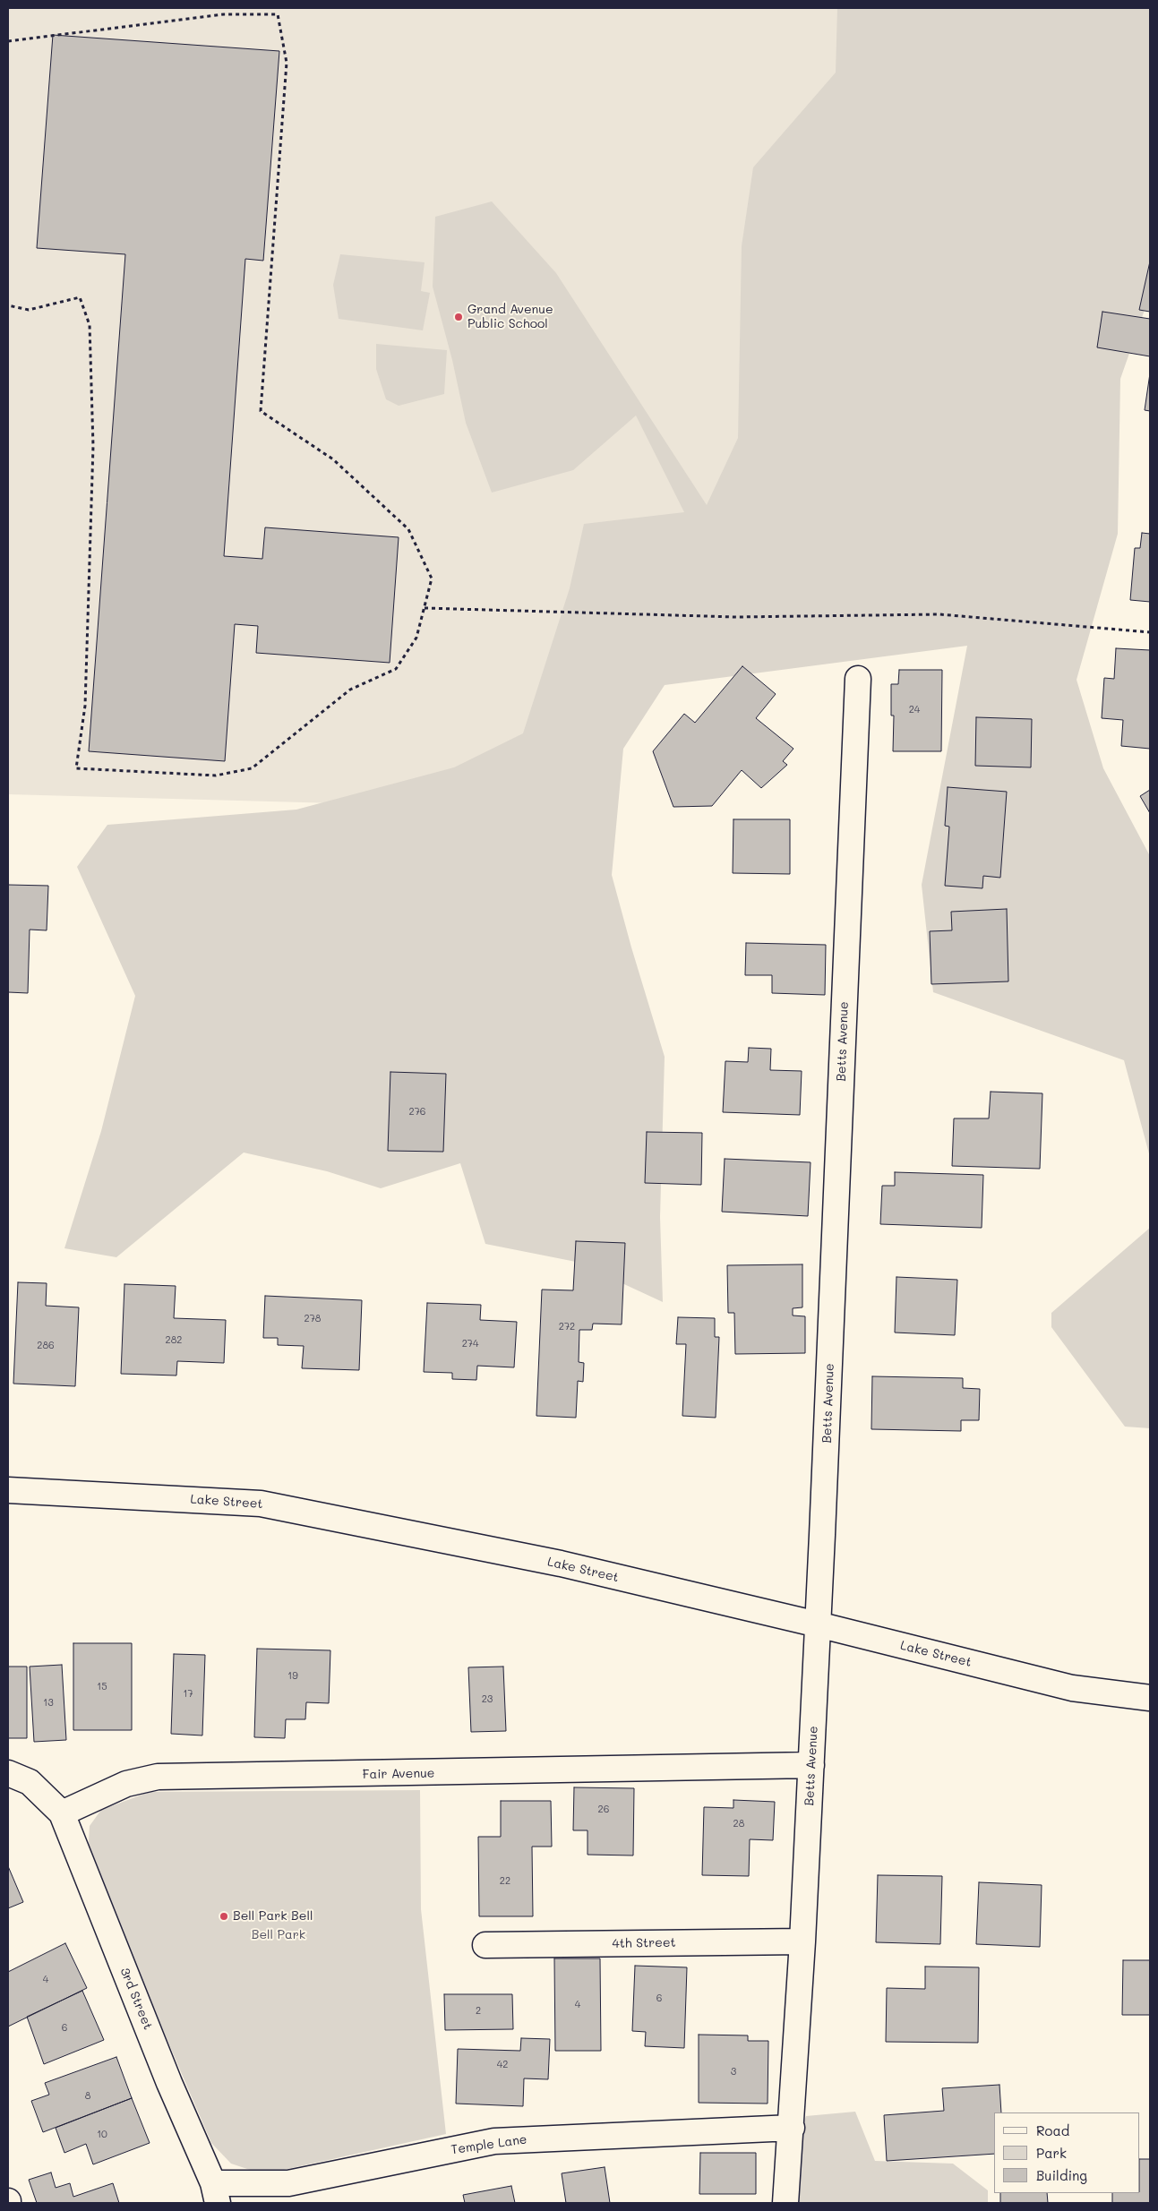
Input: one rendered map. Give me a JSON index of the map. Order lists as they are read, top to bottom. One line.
{"streets":{"street":["Betts Avenue","Lake Street","Fair Avenue","4th Street","3rd Street","Temple Lane"]},"crossings":[["Betts Avenue","Lake Street"],["Betts Avenue","Fair Avenue"],["Betts Avenue","4th Street"],["Betts Avenue","Temple Lane"],["Fair Avenue","3rd Street"],["3rd Street","Temple Lane"]],"parks":["Bell Park"],"places":["Grand Avenue Public School","Bell Park Bell"],"house_numbers":["24","276","278","272","282","274","286","19","15","17","23","13","26","28","22","4","6","4","2","6","42","3","8","10"],"legend":["Road","Park","Building"]}
